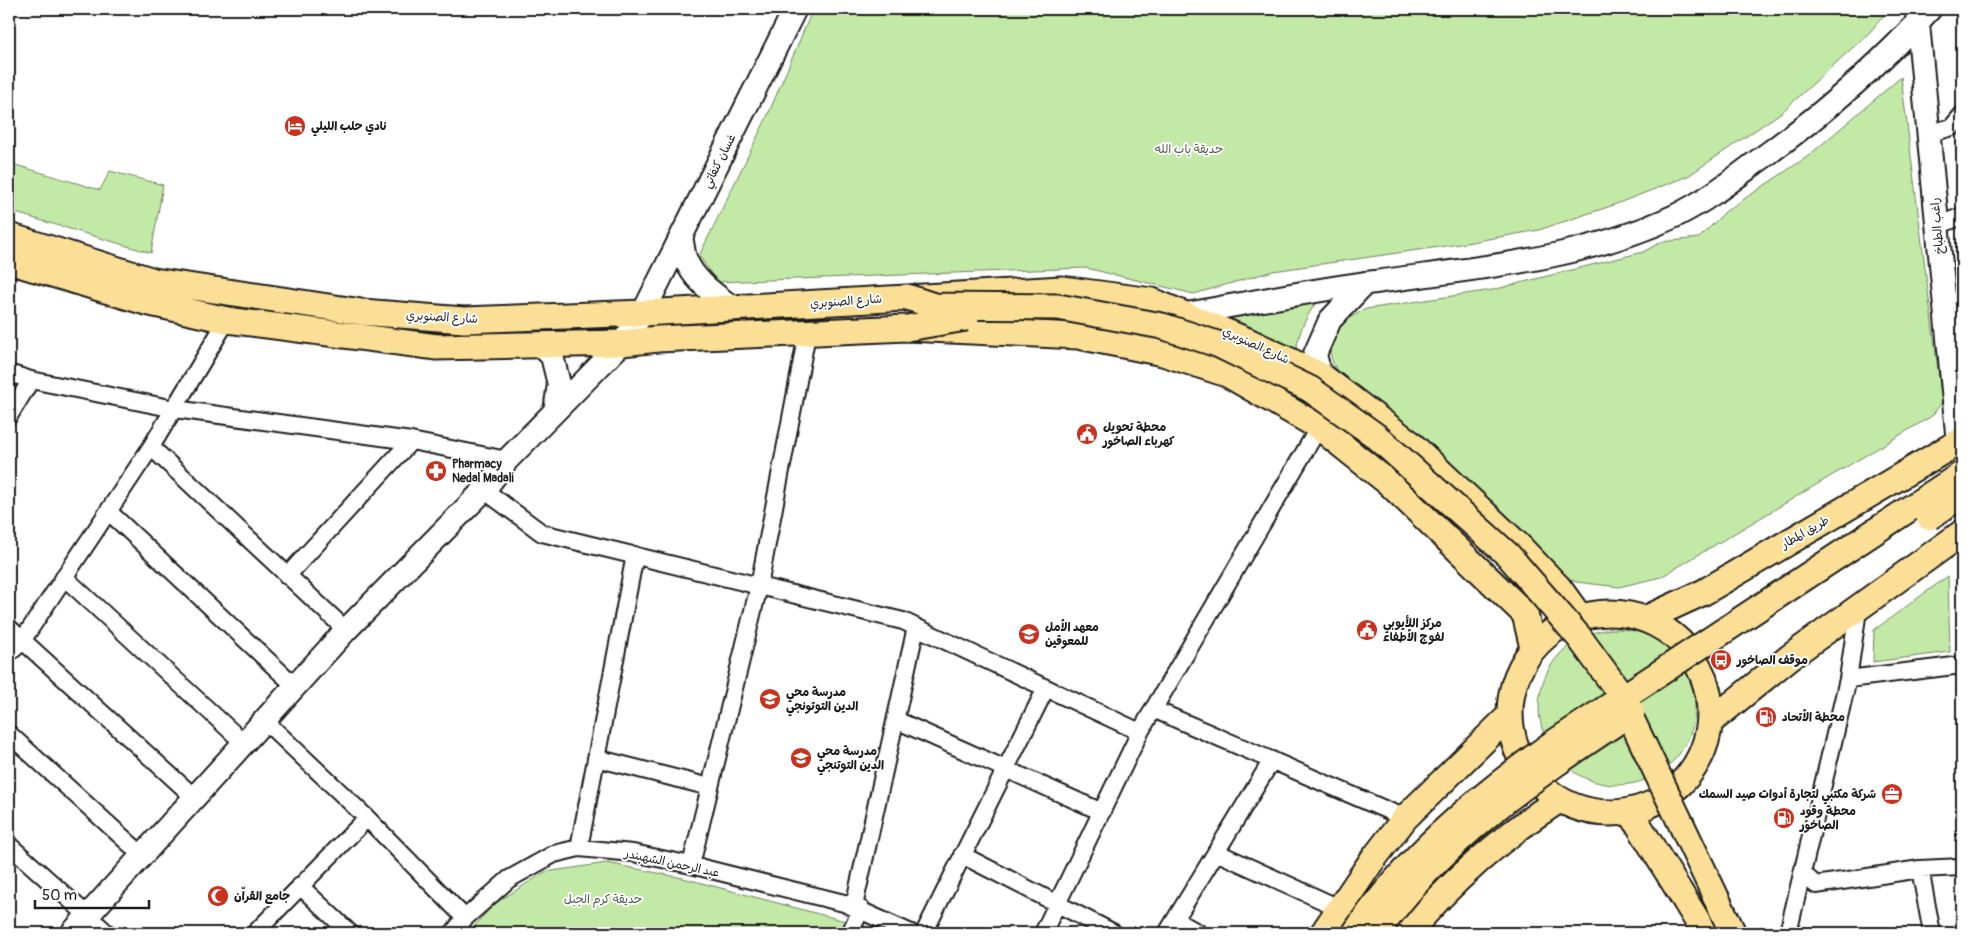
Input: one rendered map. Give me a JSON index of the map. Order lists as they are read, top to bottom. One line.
{"streets":{"main road":["شارع الصنوبري","طريق المطار"],"street":["غسان كنفاتي","راغب الطباخ","عبد الرحمن الشهبندر"]},"crossings":[["غسان كنفاتي","شارع الصنوبري"],["راغب الطباخ","طريق المطار"]],"parks":["حديقة باب الله","حديقة كرم الجبل"],"places":{"hotel":["نادي حلب الليلي"],"public building":["محطة تحويل كهرباء الصاخور","مركز اللأيوبي لفوج الأطفاء"],"pharmacy":["Pharmacy Nedal Madali"],"school or university":["معهد الأمل للمعوقين","مدرسة محي الدين التوتونجي","مدرسة محي الدين التوتنجي"],"bus stop":["موقف الصاخور"],"fuel station":["محطة الأتحاد","محطة وقود الصاخور"],"office":["شركة مكتبي لتجارة أدوات صيد السمك"],"mosque":["جامع القراّن"]},"scale_bar":"50 m"}
